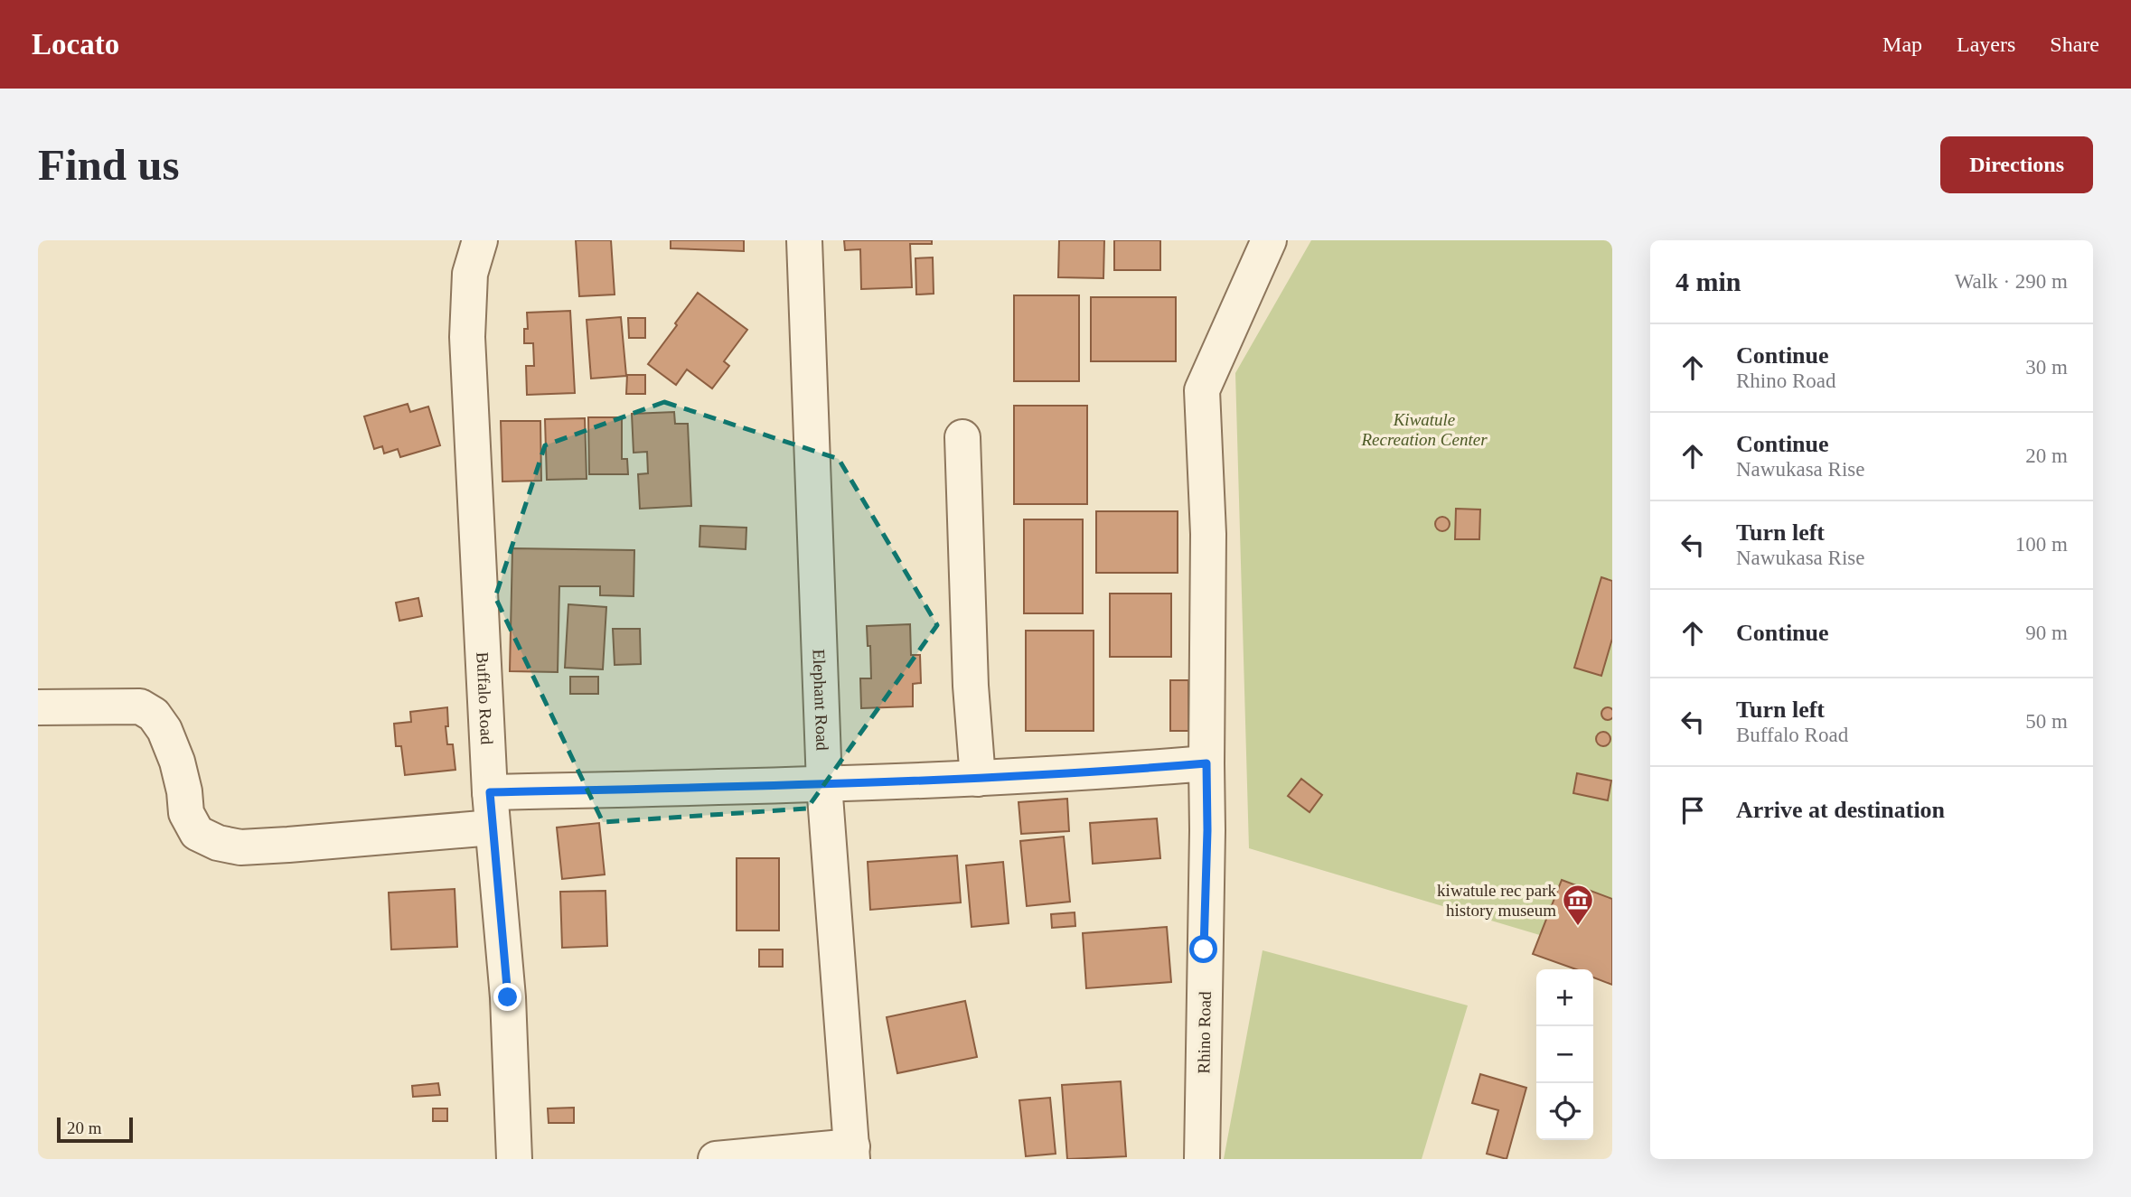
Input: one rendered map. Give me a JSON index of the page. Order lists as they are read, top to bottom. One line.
{"streets":{"street":["Buffalo Road","Elephant Road","Rhino Road"]},"parks":["Kiwatule Recreation Center"],"places":{"museum":["kiwatule rec park history museum"]},"scale_bar":"20 m","page":{"header":"Locato","nav":["Map","Layers","Share"],"buttons":"Directions","title":"Find us","heading":["4 min","Walk · 290 m"],"list":[["Continue","Rhino Road","30 m"],["Continue","Nawukasa Rise","20 m"],["Turn left","Nawukasa Rise","100 m"],["Continue","90 m"],["Turn left","Buffalo Road","50 m"],"Arrive at destination"],"map_buttons":["+","−"],"scale":"20 m"}}
